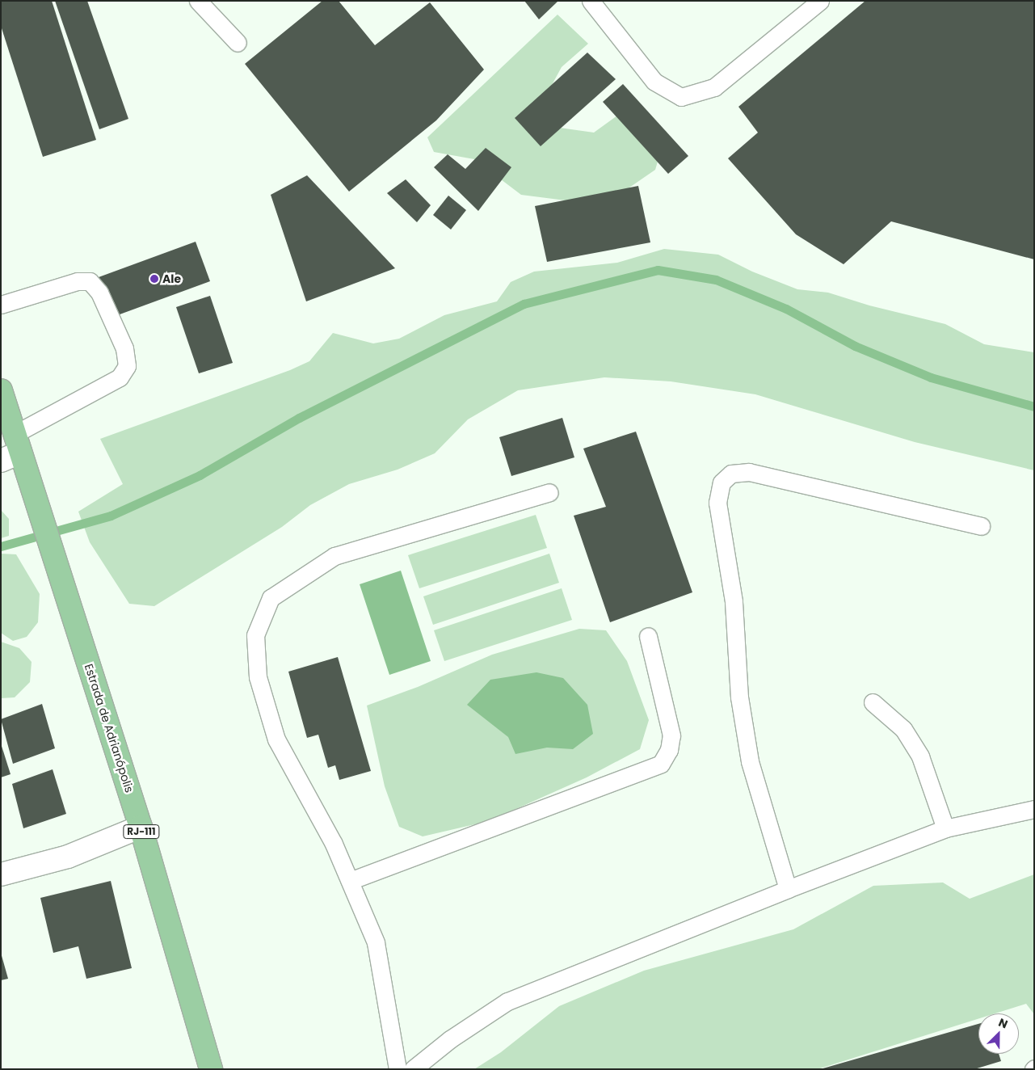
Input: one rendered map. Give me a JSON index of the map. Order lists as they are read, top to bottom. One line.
{"streets":{"main road":["Estrada de Adrianópolis","RJ-111"]},"places":["Ale"],"north":"top right"}
